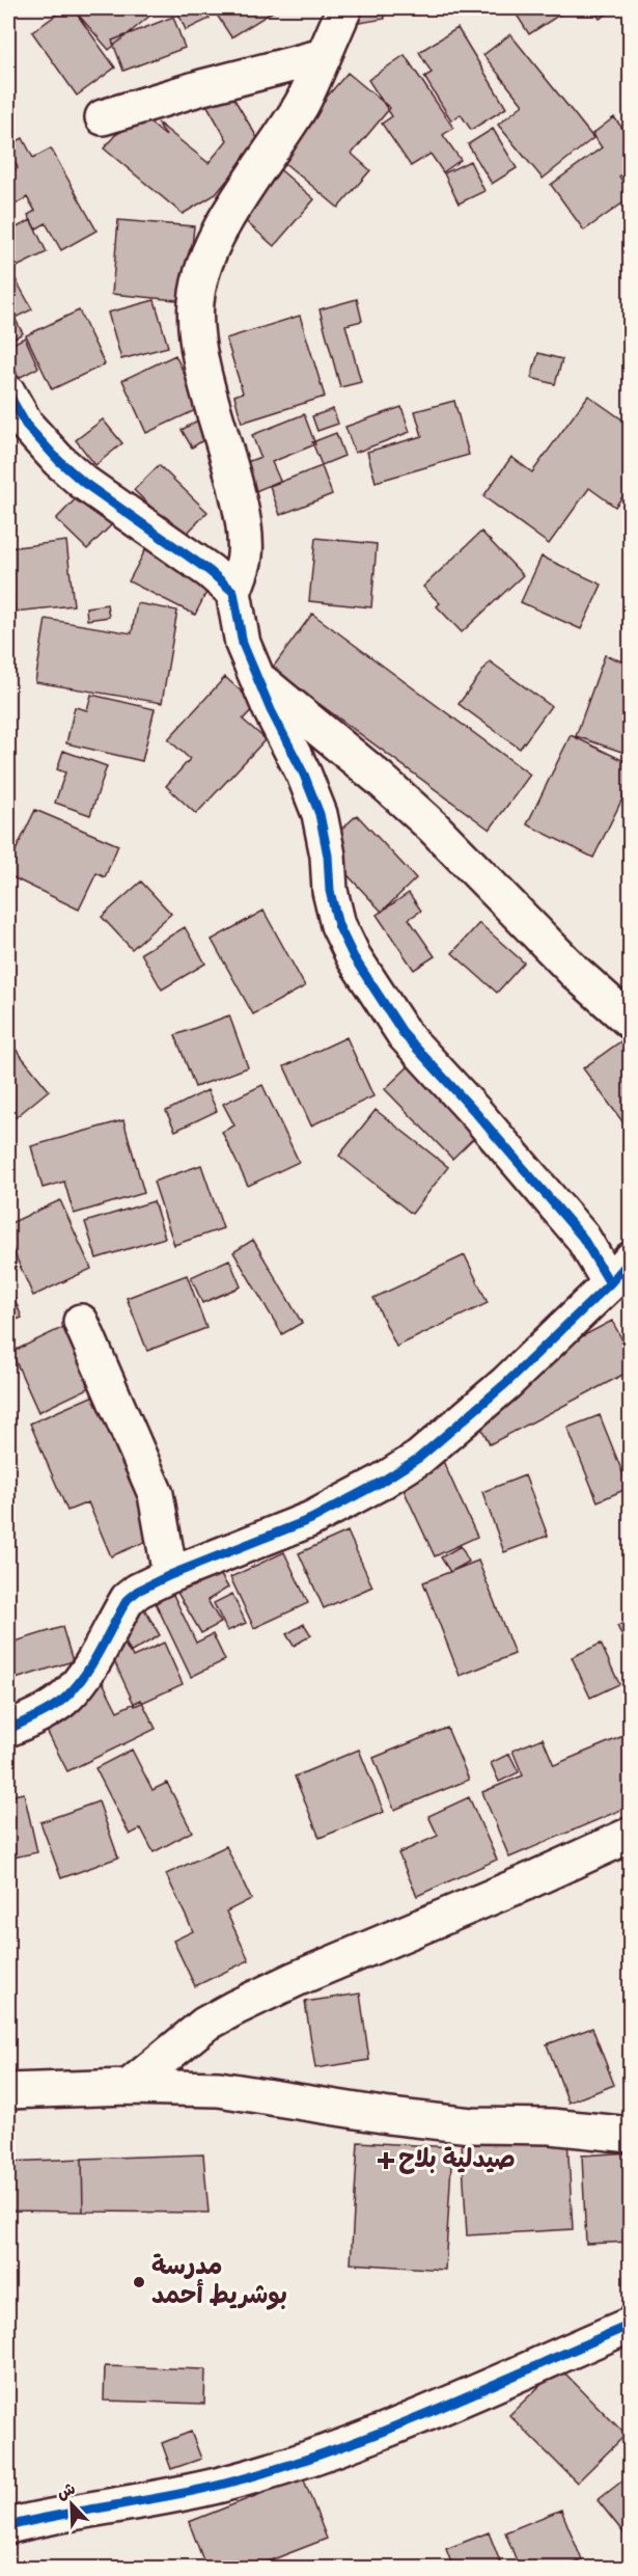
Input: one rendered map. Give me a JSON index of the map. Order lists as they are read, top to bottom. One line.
{"places":{"health":["صيدلية بلاح"],"other":["مدرسة بوشريط أحمد"]},"north":"top left"}
